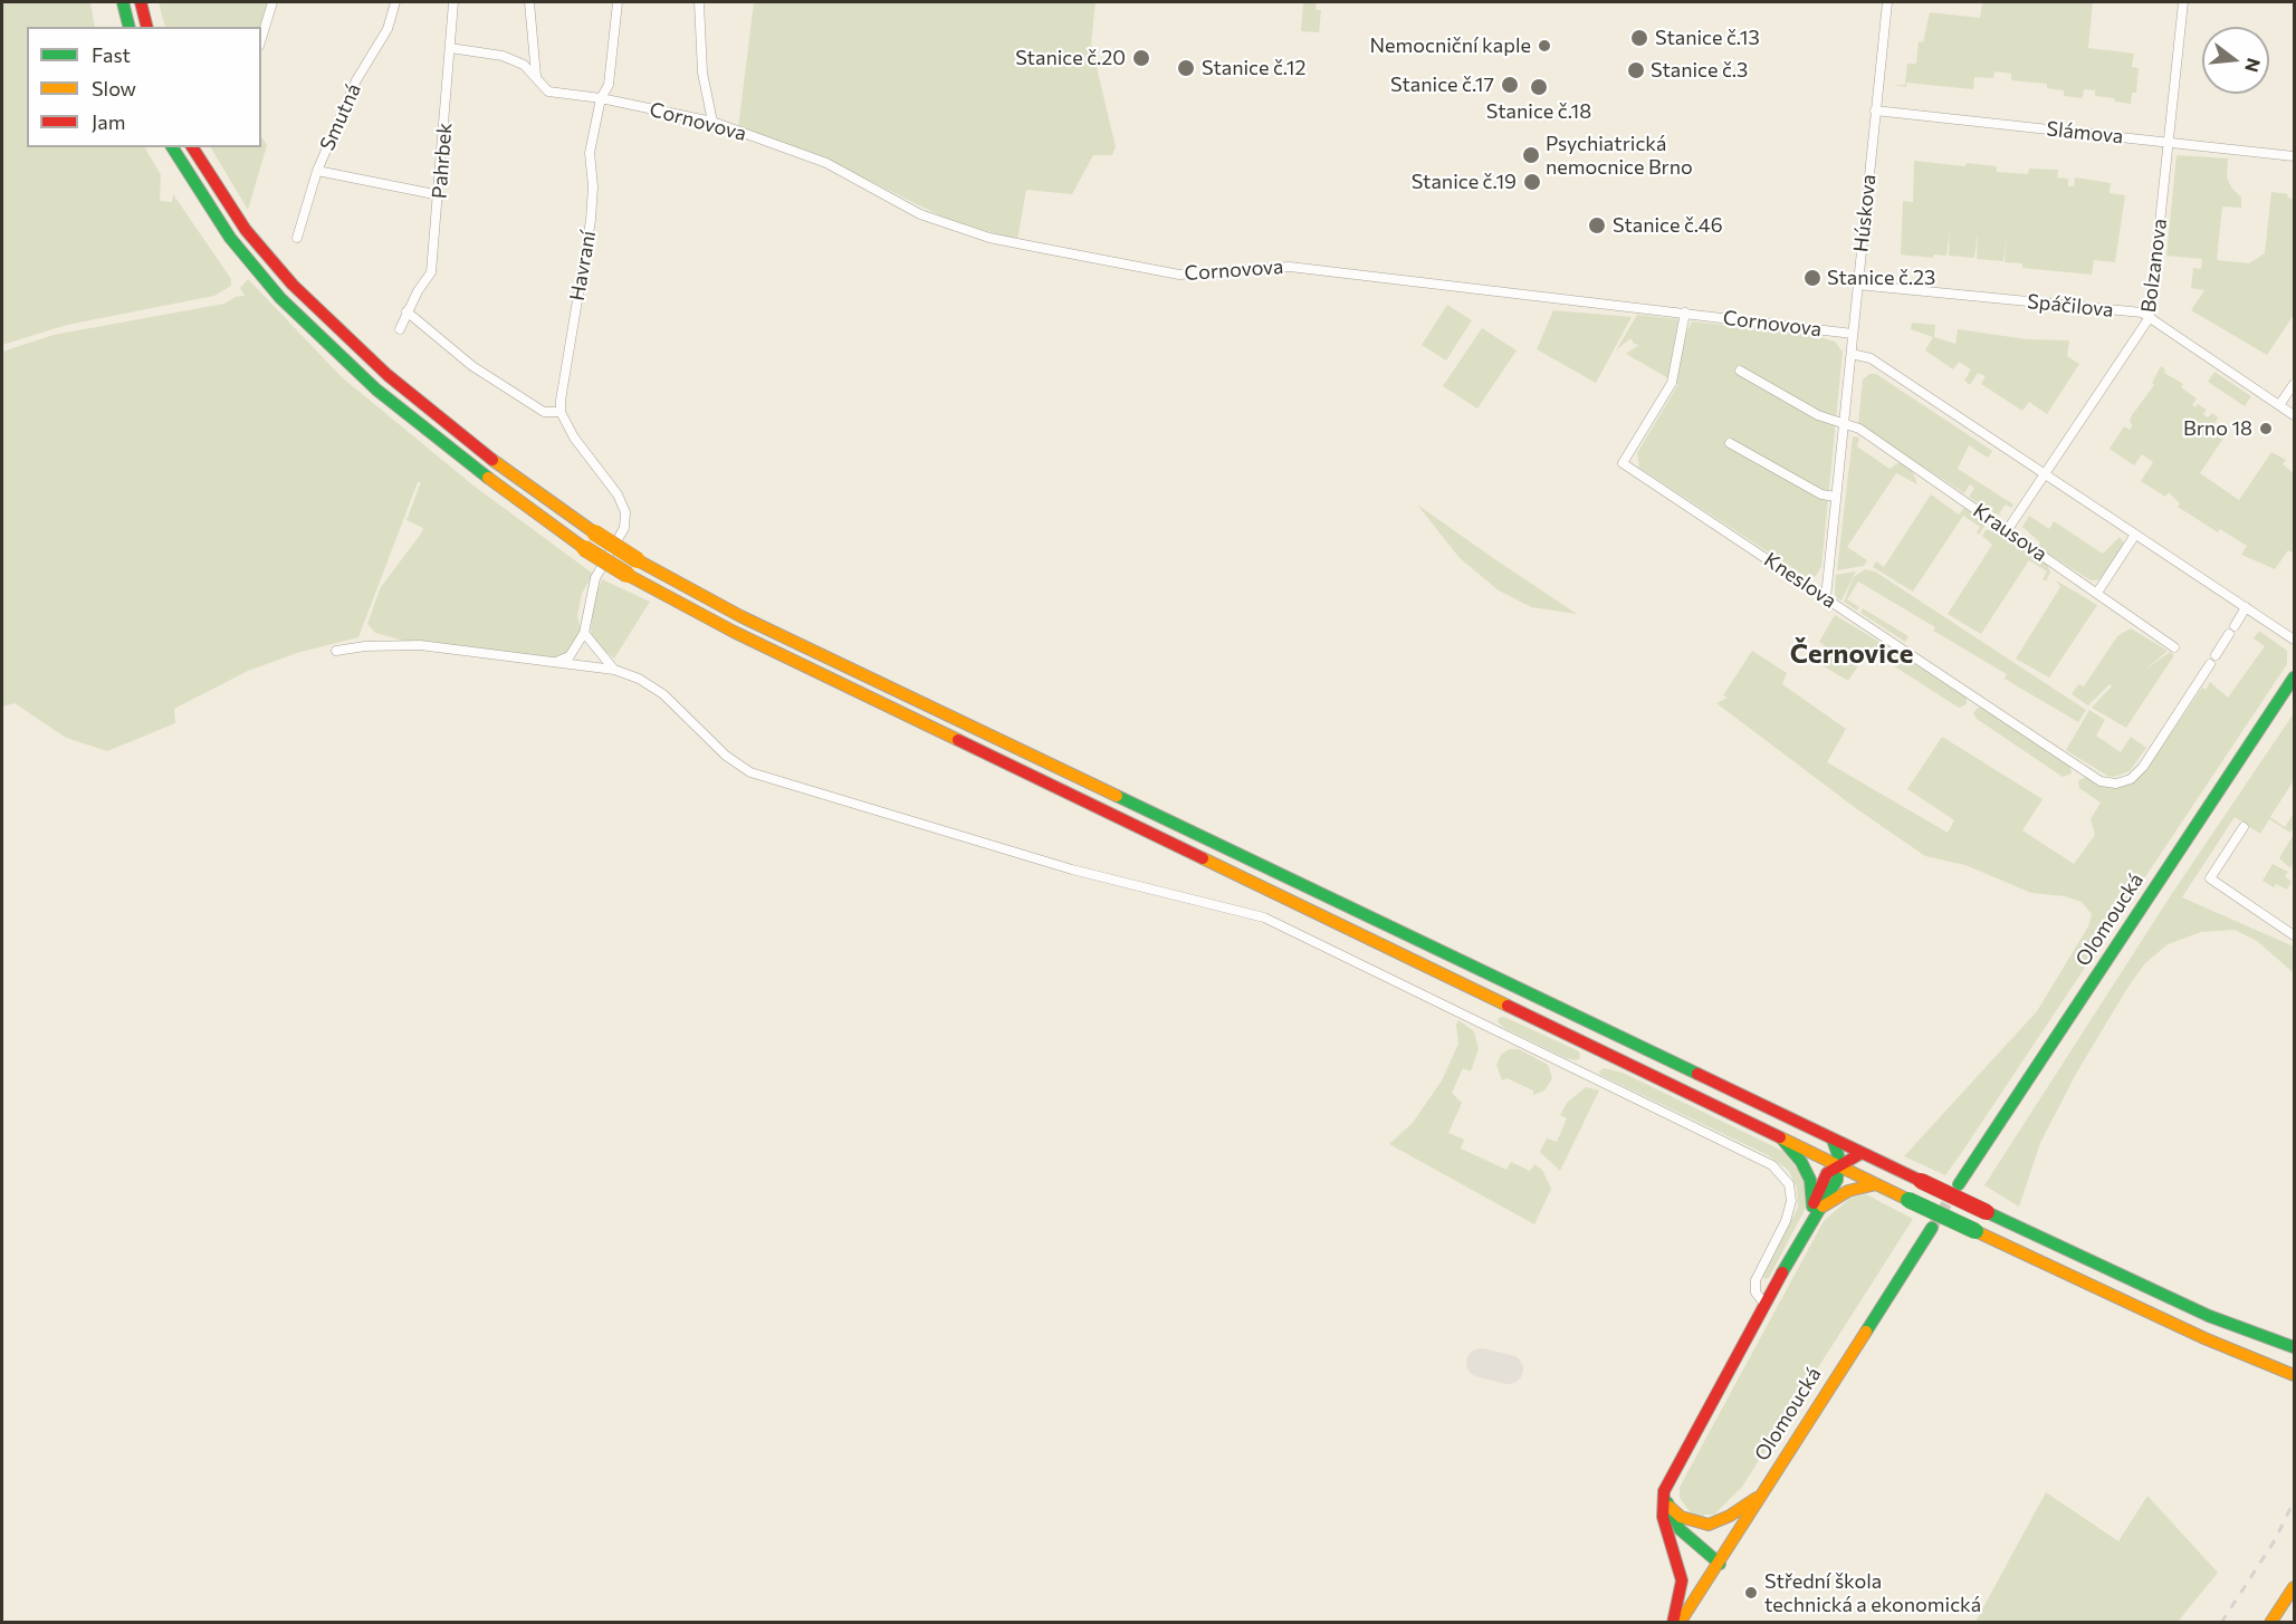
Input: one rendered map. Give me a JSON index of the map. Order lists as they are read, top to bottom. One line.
{"streets":{"main road":["Olomoucká"],"street":["Smutná","Cornovova","Slámova","Pahrbek","Húskova","Havraní","Bolzanova","Spáčilova","Krausova","Kneslova"]},"crossings":[["Cornovova","Húskova"],["Cornovova","Havraní"],["Cornovova","Kneslova"],["Slámova","Húskova"],["Slámova","Bolzanova"],["Húskova","Spáčilova"],["Húskova","Krausova"],["Húskova","Kneslova"],["Bolzanova","Spáčilova"],["Bolzanova","Krausova"]],"districts":["Černovice"],"places":["Stanice č.13","Nemocniční kaple","Stanice č.20","Stanice č.12","Stanice č.3","Stanice č.17","Stanice č.18","Psychiatrická nemocnice Brno","Stanice č.19","Stanice č.46","Stanice č.23","Brno 18","Střední škola technická a ekonomická"],"legend":["Fast","Slow","Jam"],"north":"right"}
